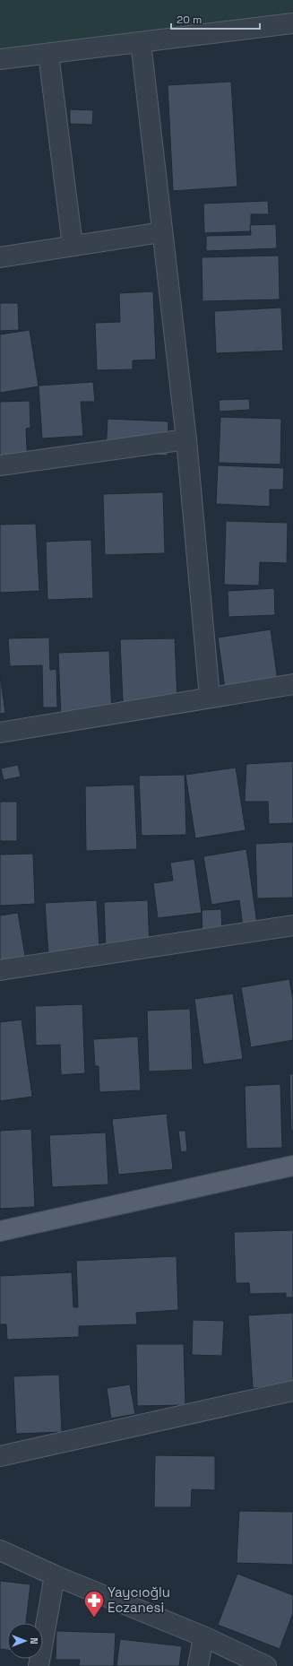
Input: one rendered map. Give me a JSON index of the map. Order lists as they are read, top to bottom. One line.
{"places":{"pharmacy":["Yaycıoğlu Eczanesi"]},"scale_bar":"20 m","north":"right"}
